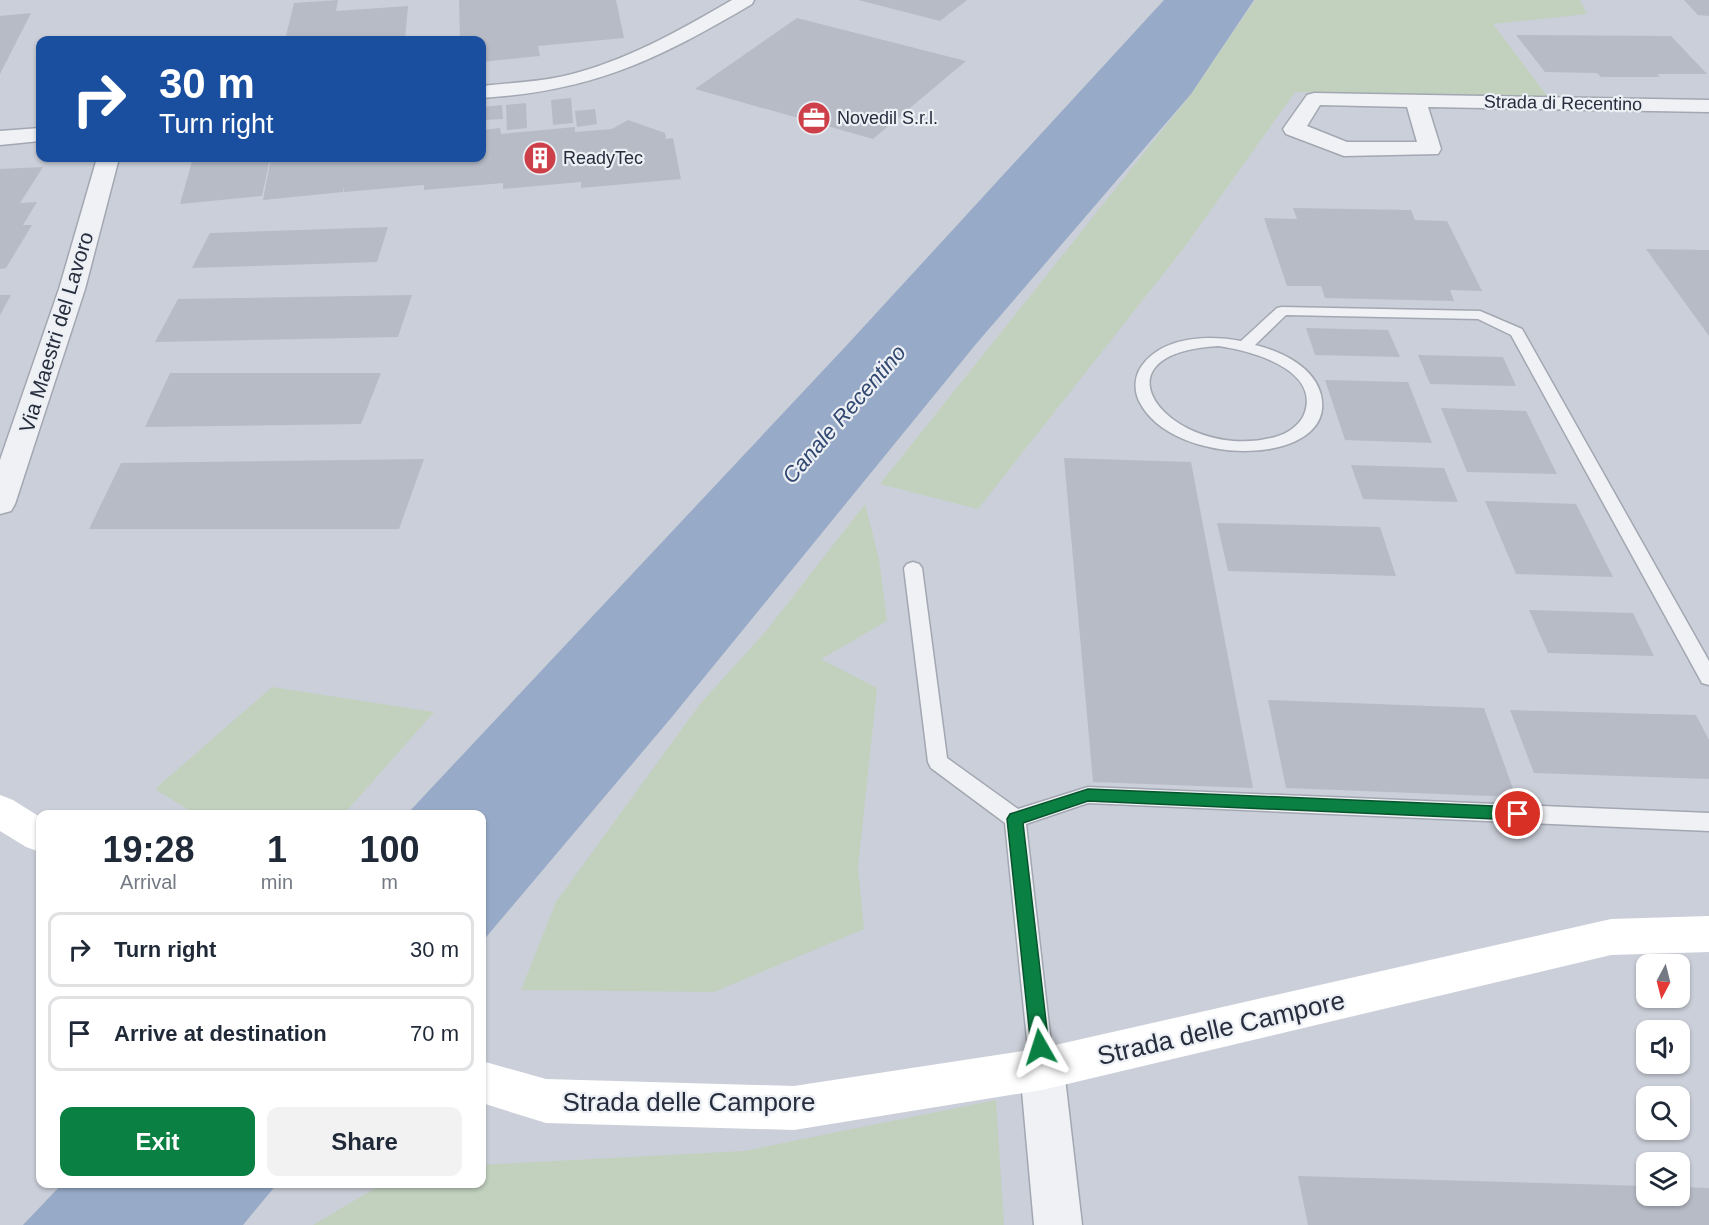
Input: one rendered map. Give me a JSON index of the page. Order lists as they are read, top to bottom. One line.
{"streets":{"street":["Strada di Recentino","Via Maestri del Lavoro","Strada delle Campore"]},"water":["Canale Recentino"],"places":{"office":["Novedil S.r.l."],"building":["ReadyTec"]},"north":"bottom","page":{"turn":["30 m","Turn right"],"eta":["19:28","Arrival","1","min","100","m"],"list":[{"name":"Turn right","value":"30 m"},{"name":"Arrive at destination","value":"70 m"}],"buttons":["Exit","Share"]}}
